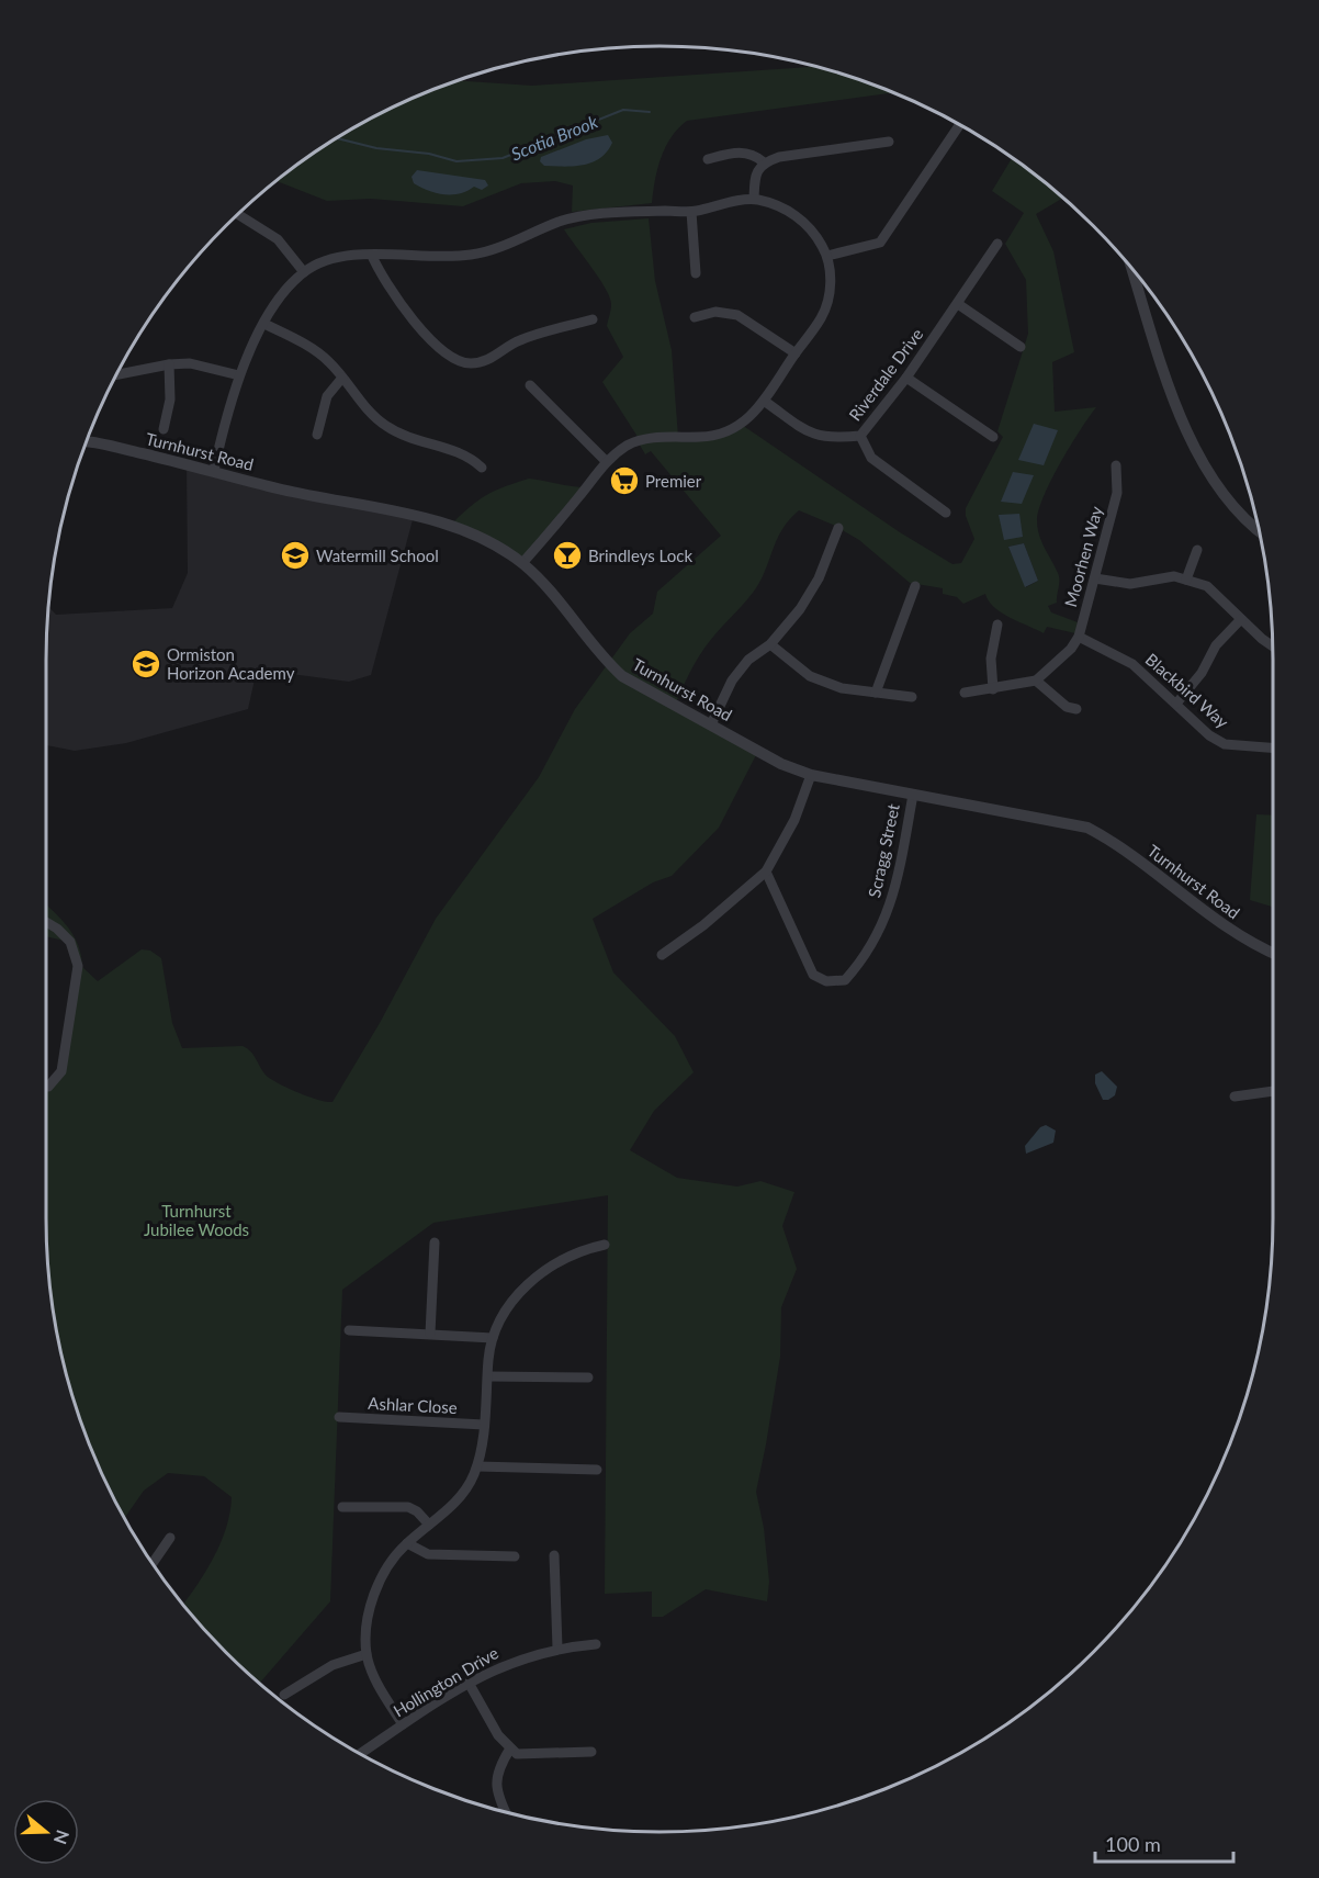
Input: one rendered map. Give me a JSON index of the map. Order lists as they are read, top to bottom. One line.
{"streets":{"street":["Riverdale Drive","Turnhurst Road","Moorhen Way","Blackbird Way","Scragg Street","Ashlar Close","Hollington Drive"]},"crossings":[["Turnhurst Road","Scragg Street"],["Moorhen Way","Blackbird Way"]],"water":["Scotia Brook"],"parks":["Turnhurst Jubilee Woods"],"places":{"supermarket":["Premier"],"school or university":["Watermill School","Ormiston Horizon Academy"],"bar":["Brindleys Lock"]},"scale_bar":"100 m","north":"right"}
